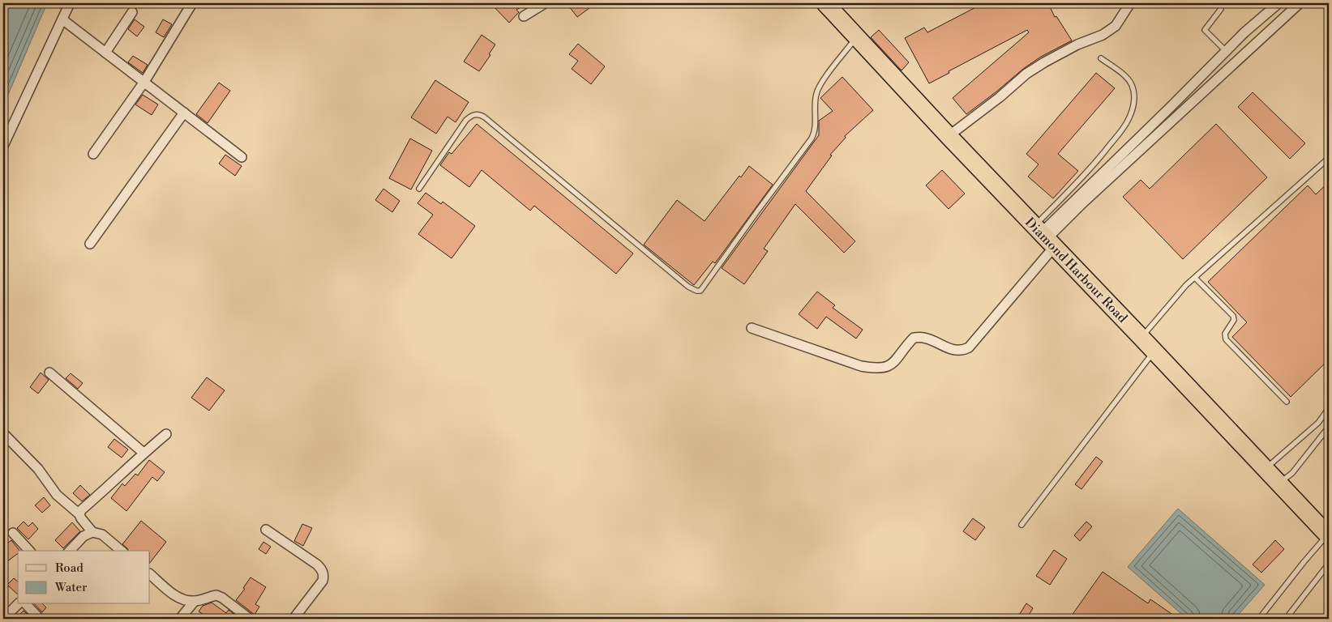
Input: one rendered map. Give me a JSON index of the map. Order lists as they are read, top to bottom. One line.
{"streets":{"highway":["Diamond Harbour Road"]},"legend":["Road","Water"]}
